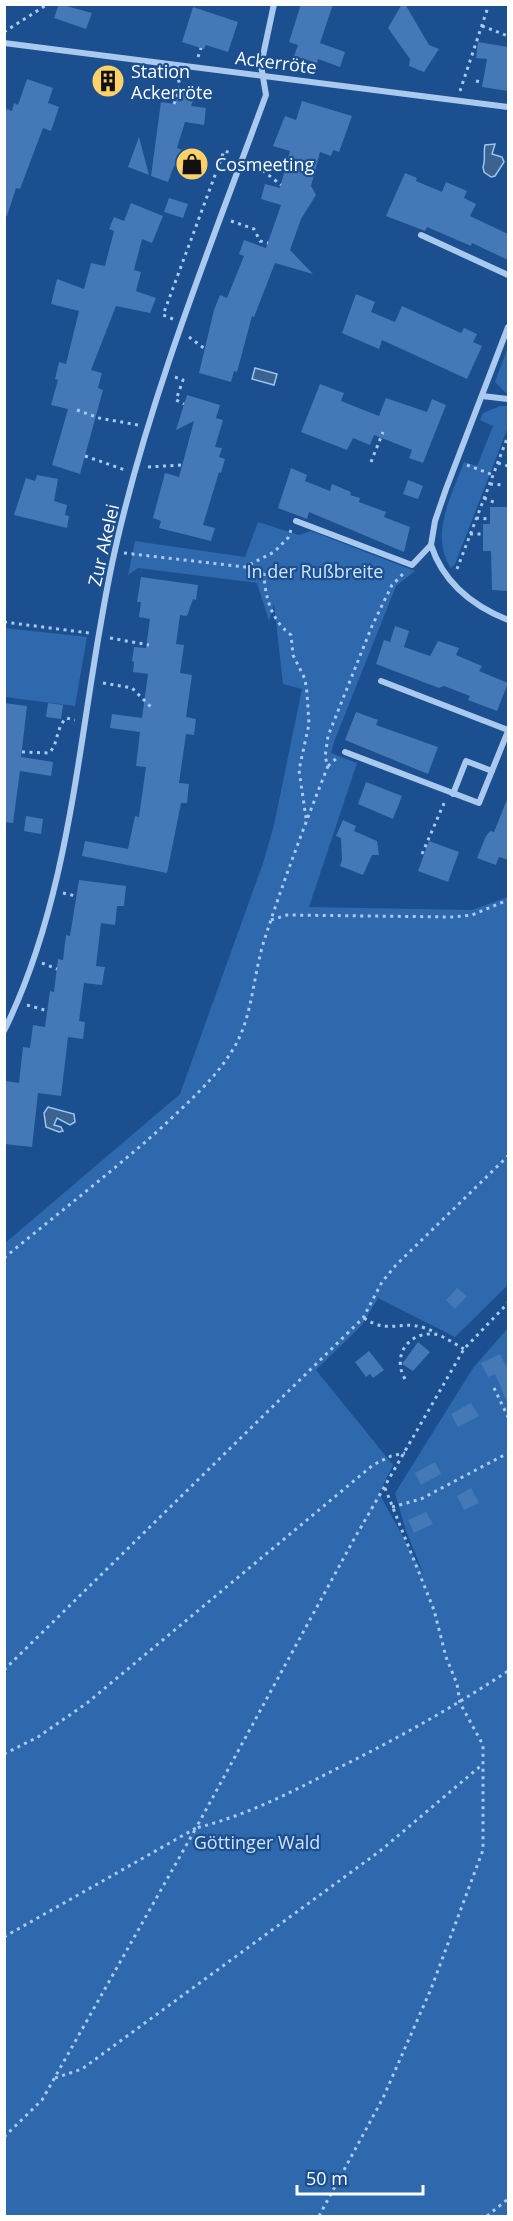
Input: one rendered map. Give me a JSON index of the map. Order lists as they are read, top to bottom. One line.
{"streets":{"street":["Ackerröte","Zur Akelei"]},"crossings":[["Ackerröte","Zur Akelei"]],"parks":["In der Rußbreite","Göttinger Wald"],"places":{"building":["Station Ackerröte"],"shop":["Cosmeeting"]},"scale_bar":"50 m"}
